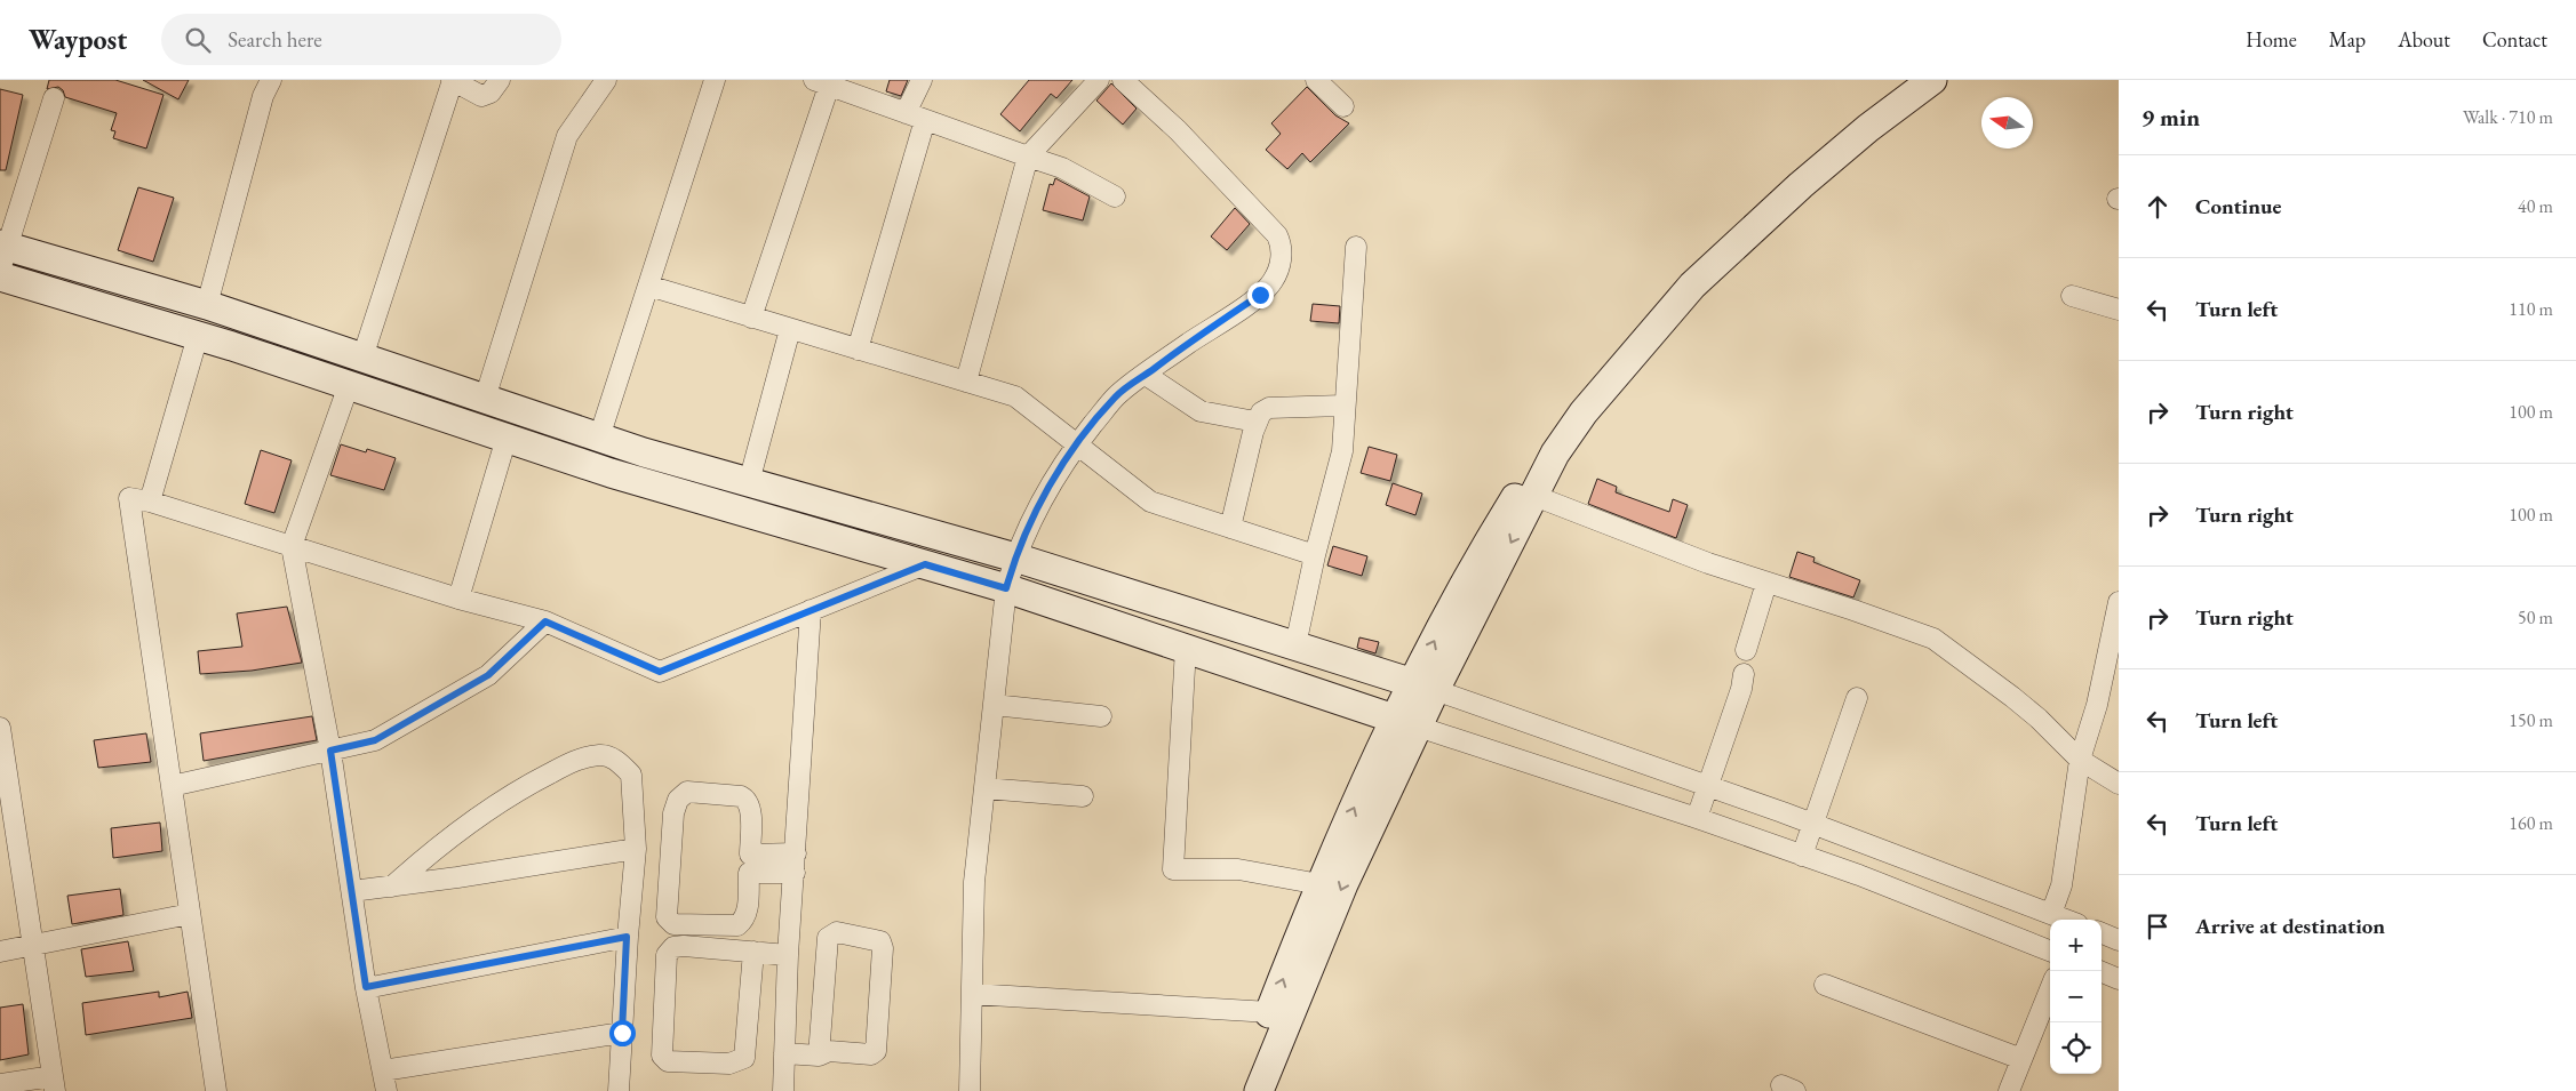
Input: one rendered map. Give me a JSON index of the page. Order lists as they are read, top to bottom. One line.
{"north":"left","page":{"header":"Waypost","search":"Search here","nav":["Home","Map","About","Contact"],"heading":["9 min","Walk · 710 m"],"list":[["Continue","40 m"],["Turn left","110 m"],["Turn right","100 m"],["Turn right","100 m"],["Turn right","50 m"],["Turn left","150 m"],["Turn left","160 m"],"Arrive at destination"],"map_buttons":["+","−"]}}
